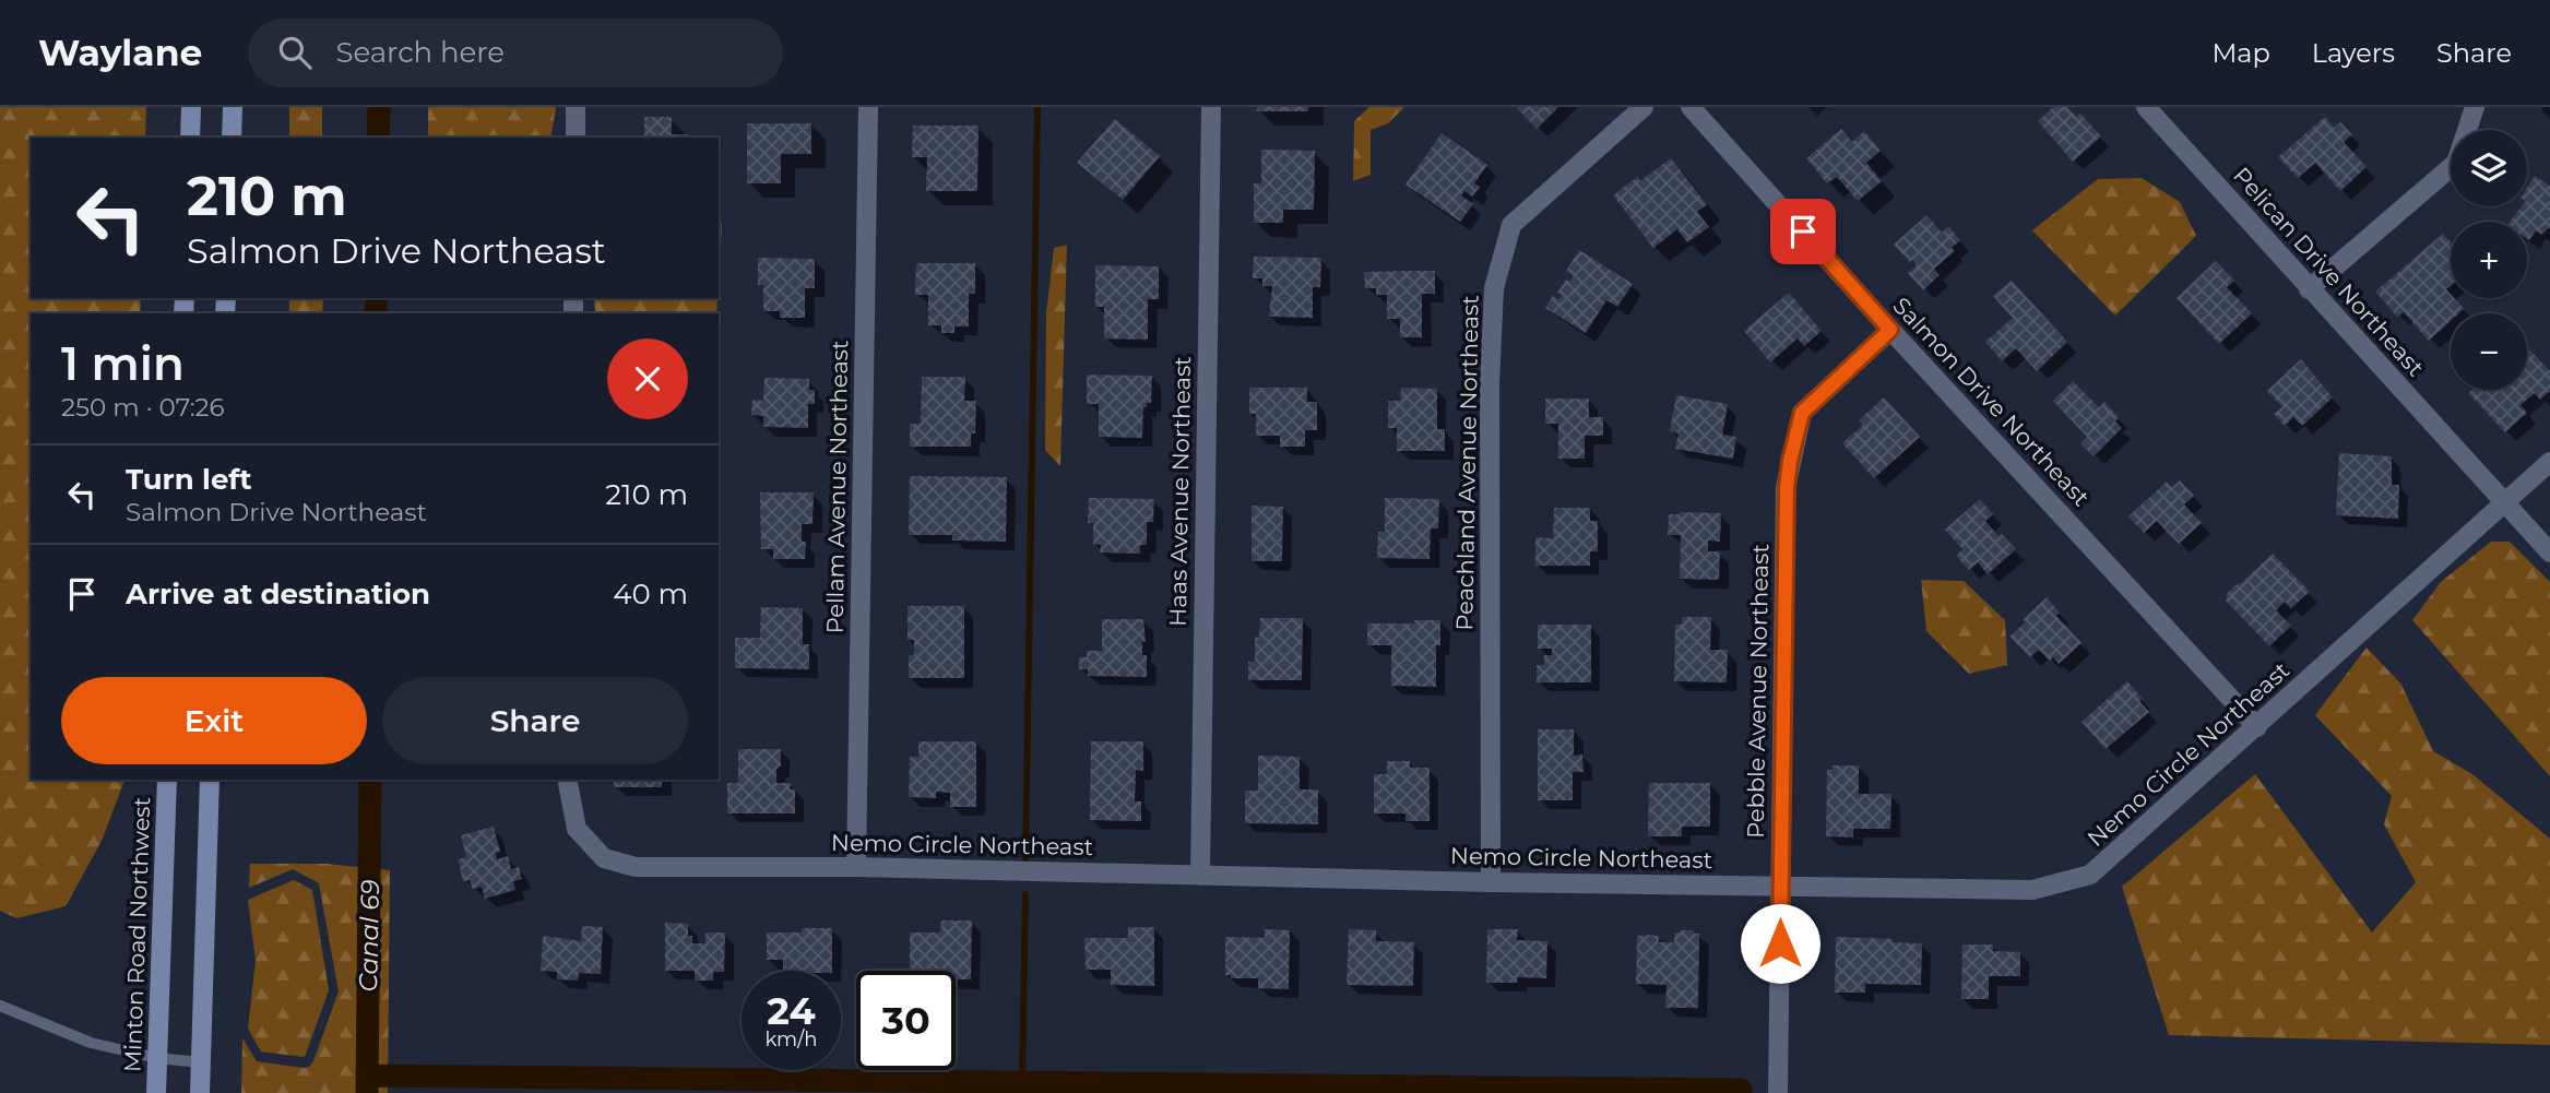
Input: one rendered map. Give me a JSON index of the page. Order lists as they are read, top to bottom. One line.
{"streets":{"main road":["Minton Road Northwest"],"street":["Pelican Drive Northeast","Salmon Drive Northeast","Peachland Avenue Northeast","Pellam Avenue Northeast","Haas Avenue Northeast","Pebble Avenue Northeast","Nemo Circle Northeast"]},"crossings":[["Pelican Drive Northeast","Nemo Circle Northeast"],["Salmon Drive Northeast","Pebble Avenue Northeast"],["Salmon Drive Northeast","Nemo Circle Northeast"],["Peachland Avenue Northeast","Nemo Circle Northeast"],["Pellam Avenue Northeast","Nemo Circle Northeast"],["Haas Avenue Northeast","Nemo Circle Northeast"],["Pebble Avenue Northeast","Nemo Circle Northeast"]],"water":["Canal 69"],"page":{"header":"Waylane","search":"Search here","nav":["Map","Layers","Share"],"map_buttons":["+","−"],"turn":["210 m","Salmon Drive Northeast"],"heading":["1 min","250 m · 07:26"],"list":[{"name":"Turn left","note":"Salmon Drive Northeast","value":"210 m"},{"name":"Arrive at destination","value":"40 m"}],"buttons":["Exit","Share"],"speed":"24 km/h","limit":"30"}}
